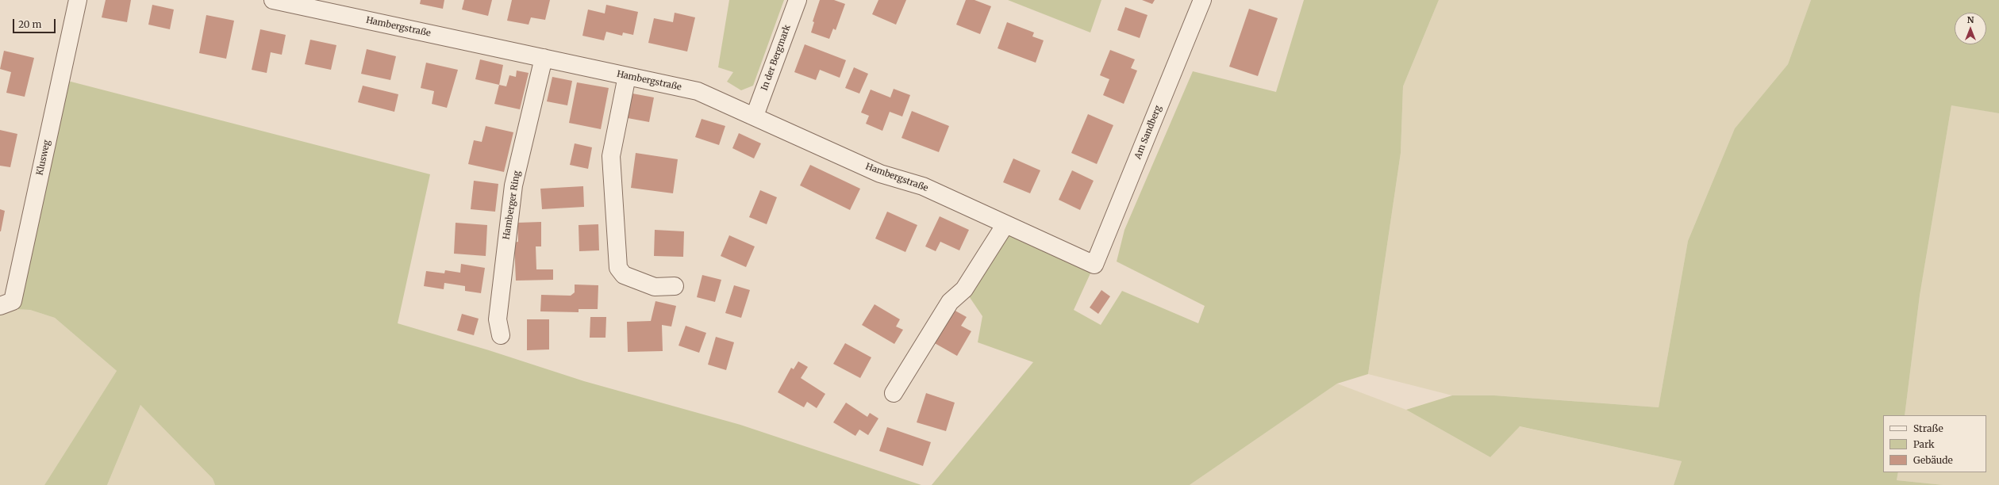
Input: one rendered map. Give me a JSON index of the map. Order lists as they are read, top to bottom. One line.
{"streets":{"street":["Hambergstraße","In der Bergmark","Am Sandberg","Klusweg","Hamberger Ring"]},"crossings":[["Hambergstraße","In der Bergmark"],["Hambergstraße","Am Sandberg"],["Hambergstraße","Hamberger Ring"]],"legend":["Straße","Park","Gebäude"],"scale_bar":"20 m","north":"top"}
